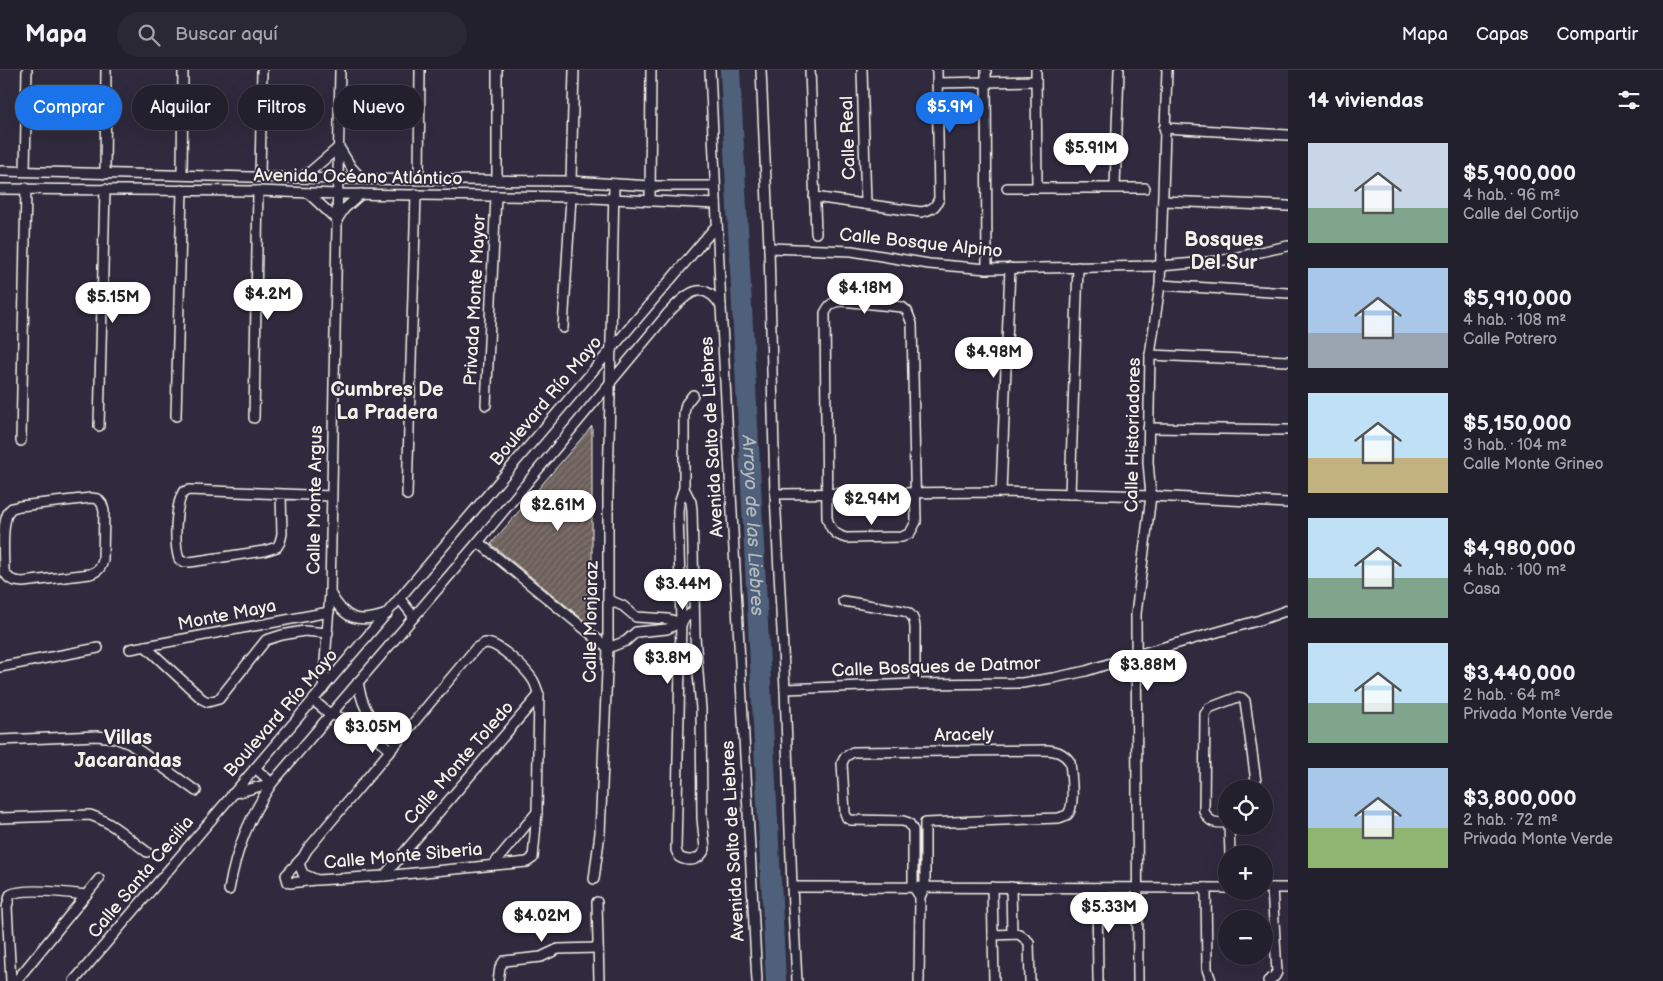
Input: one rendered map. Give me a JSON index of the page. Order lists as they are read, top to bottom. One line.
{"streets":{"street":["Calle Real","Avenida Océano Atlántico","Calle Bosque Alpino","Privada Monte Mayor","Boulevard Río Mayo","Calle Historiadores","Avenida Salto de Liebres","Calle Monte Argus","Monte Maya","Calle Monjaraz","Calle Bosques de Datmor","Aracely","Calle Monte Toledo","Calle Monte Siberia","Calle Santa Cecilia"]},"crossings":[["Avenida Océano Atlántico","Privada Monte Mayor"],["Avenida Océano Atlántico","Avenida Salto de Liebres"],["Avenida Océano Atlántico","Calle Monte Argus"],["Avenida Océano Atlántico","Calle Monjaraz"],["Calle Bosque Alpino","Calle Historiadores"],["Boulevard Río Mayo","Avenida Salto de Liebres"],["Boulevard Río Mayo","Calle Monte Argus"],["Boulevard Río Mayo","Calle Monjaraz"],["Boulevard Río Mayo","Calle Santa Cecilia"],["Calle Historiadores","Calle Bosques de Datmor"],["Calle Monte Argus","Monte Maya"],["Calle Monte Toledo","Calle Monte Siberia"]],"districts":["Bosques Del Sur","Cumbres De La Pradera","Villas Jacarandas"],"water":["Arroyo de las Liebres"],"page":{"header":"Mapa","search":"Buscar aquí","nav":["Mapa","Capas","Compartir"],"heading":"14 viviendas","chip":["Comprar","Alquilar","Filtros","Nuevo"],"price":["$5.9M","$5.91M","$4.18M","$4.2M","$5.15M","$4.98M","$2.94M","$2.61M","$3.44M","$3.8M","$3.88M","$3.05M","$5.33M","$4.02M"],"list":[{"name":"$5,900,000","note":"4 hab. · 96 m² · Calle del Cortijo"},{"name":"$5,910,000","note":"4 hab. · 108 m² · Calle Potrero"},{"name":"$5,150,000","note":"3 hab. · 104 m² · Calle Monte Grineo"},{"name":"$4,980,000","note":"4 hab. · 100 m² · Casa"},{"name":"$3,440,000","note":"2 hab. · 64 m² · Privada Monte Verde"},{"name":"$3,800,000","note":"2 hab. · 72 m² · Privada Monte Verde"}],"map_buttons":["+","−"]}}
